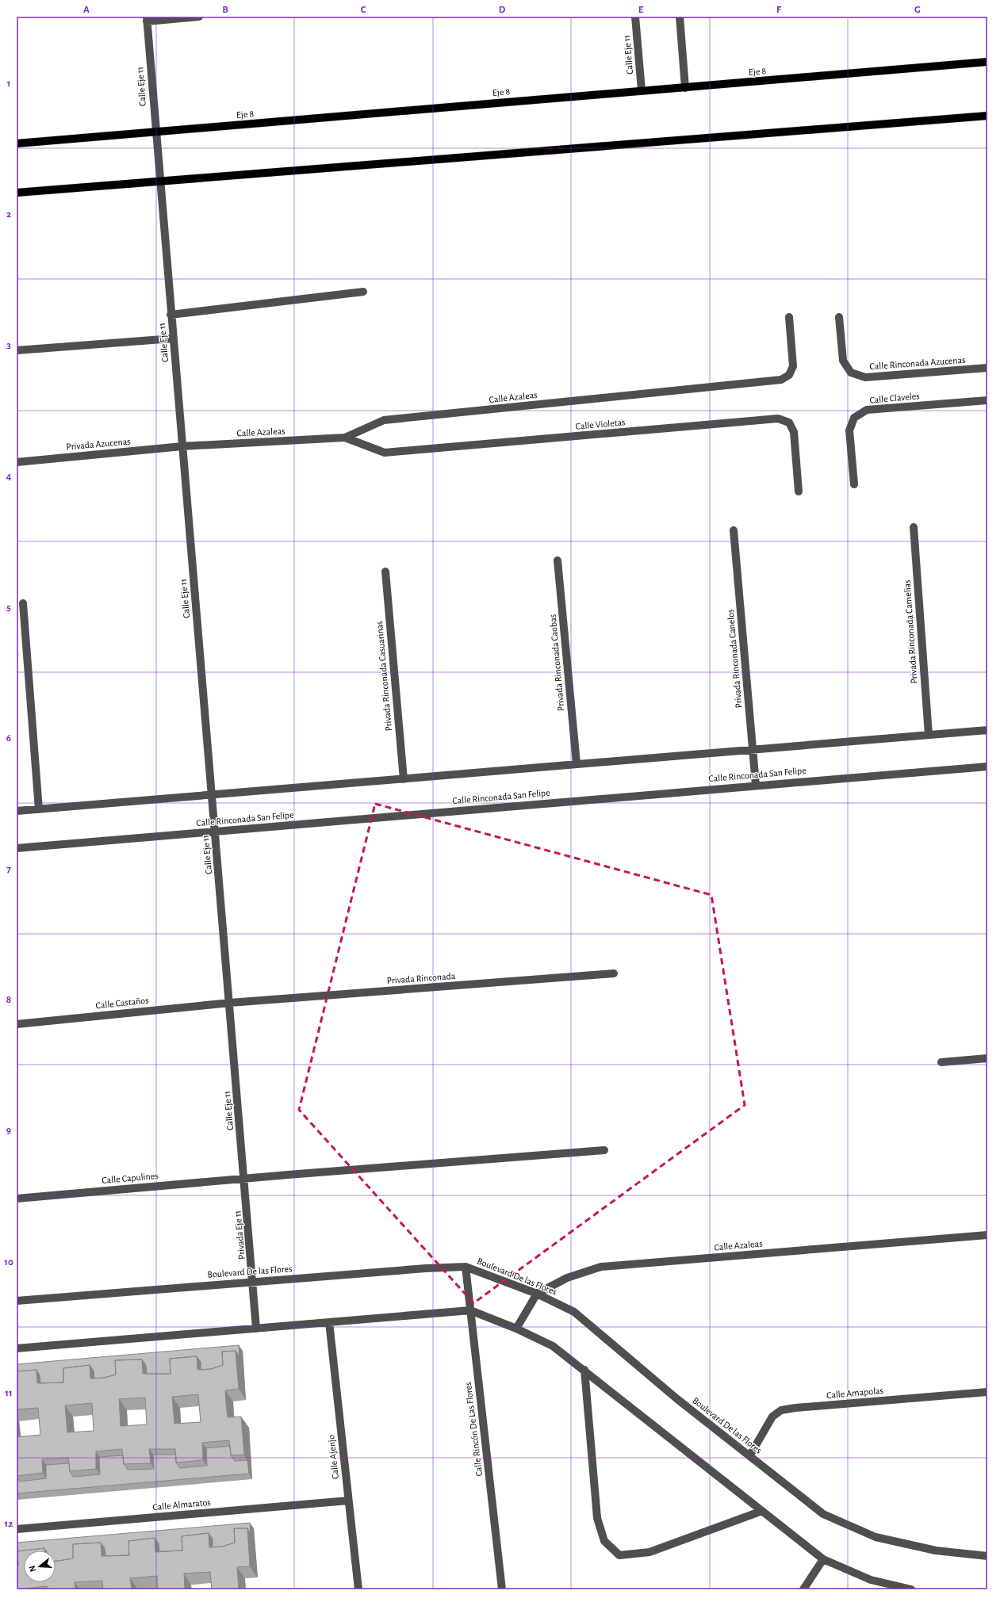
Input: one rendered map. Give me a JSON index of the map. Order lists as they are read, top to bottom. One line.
{"streets":{"main road":["Eje 8"],"street":["Calle Eje 11","Calle Rinconada Azucenas","Calle Azaleas","Calle Claveles","Calle Violetas","Privada Azucenas","Privada Rinconada Camelias","Privada Rinconada Canelos","Privada Rinconada Caobas","Privada Rinconada Casuarinas","Calle Rinconada San Felipe","Privada Rinconada","Calle Castaños","Calle Capulines","Privada Eje 11","Boulevard De las Flores","Calle Amapolas","Calle Rincón De Las Flores","Calle Ajenjo","Calle Almaratos"]},"crossings":[["Calle Eje 11","Eje 8"],["Calle Eje 11","Calle Azaleas"],["Calle Eje 11","Privada Azucenas"],["Calle Eje 11","Calle Rinconada San Felipe"],["Calle Eje 11","Privada Rinconada"],["Calle Eje 11","Calle Castaños"],["Calle Eje 11","Calle Capulines"],["Calle Eje 11","Privada Eje 11"],["Calle Azaleas","Calle Violetas"],["Calle Azaleas","Privada Azucenas"],["Calle Azaleas","Boulevard De las Flores"],["Privada Rinconada Canelos","Calle Rinconada San Felipe"],["Privada Rinconada","Calle Castaños"],["Calle Capulines","Privada Eje 11"],["Privada Eje 11","Boulevard De las Flores"],["Boulevard De las Flores","Calle Amapolas"],["Boulevard De las Flores","Calle Rincón De Las Flores"],["Calle Ajenjo","Calle Almaratos"]],"north":"left","grid":{"columns":["A","B","C","D","E","F","G"],"rows":["1","2","3","4","5","6","7","8","9","10","11","12"]}}
